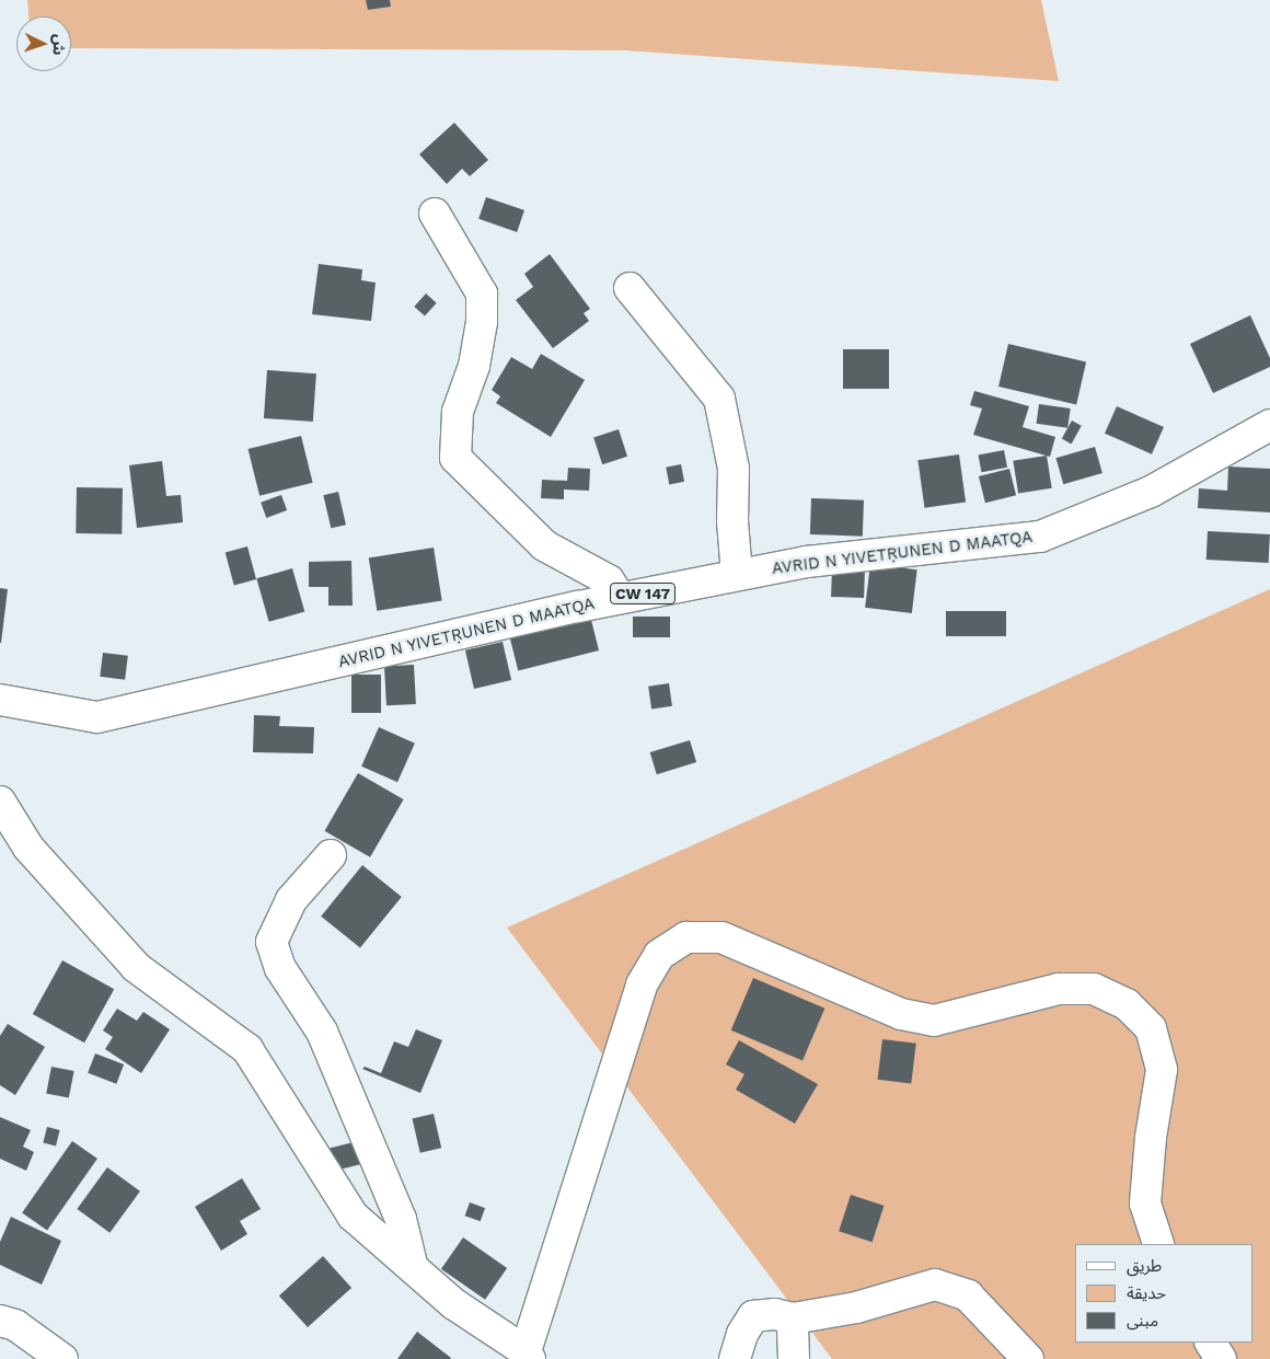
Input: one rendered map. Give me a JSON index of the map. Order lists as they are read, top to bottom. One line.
{"streets":{"street":["AVRID N YIVETṚUNEN D MAATQA","CW 147"]},"legend":["طريق","حديقة","مبنى"],"north":"right"}
